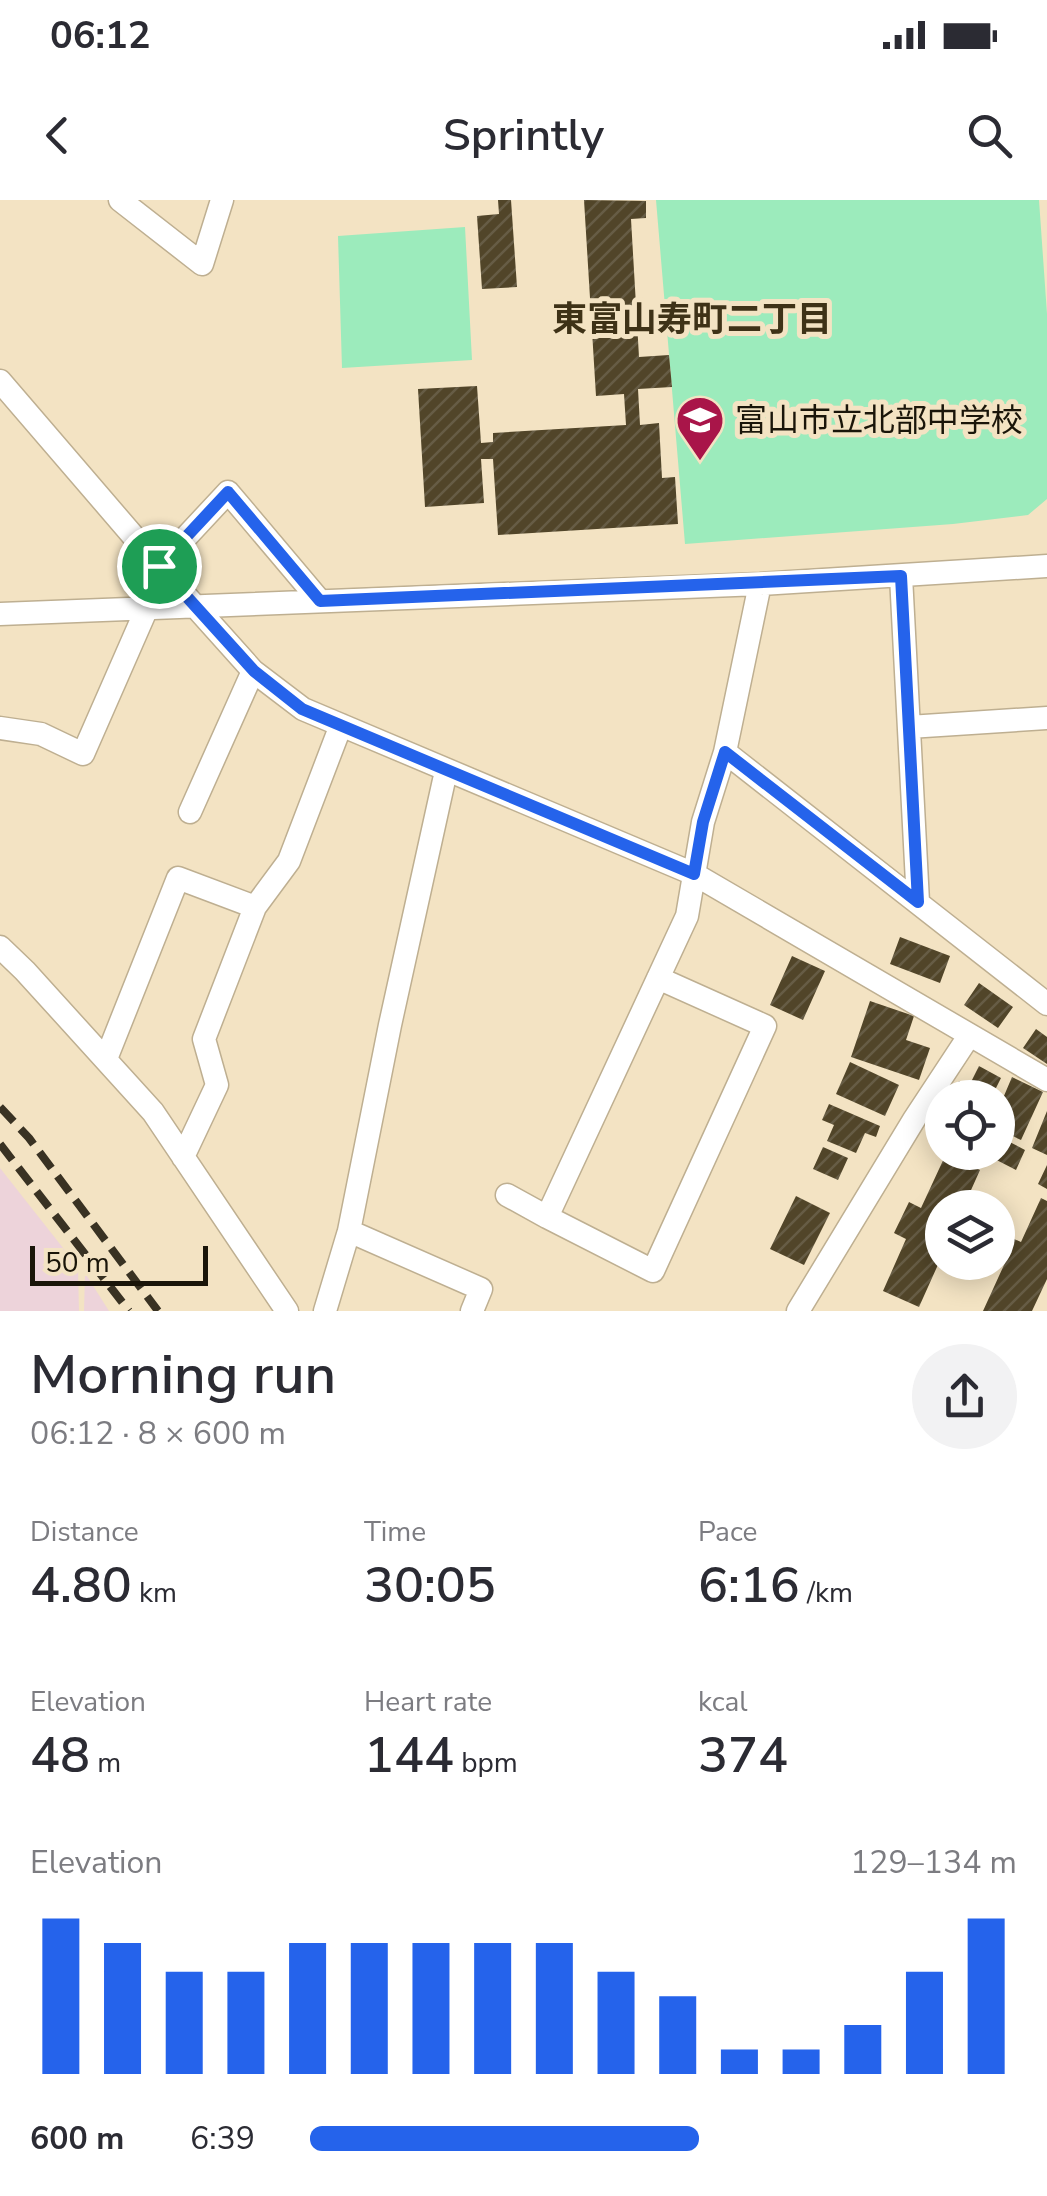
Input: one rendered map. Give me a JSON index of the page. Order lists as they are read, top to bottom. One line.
{"districts":["東富山寿町二丁目"],"places":{"school or university":["富山市立北部中学校"]},"scale_bar":"50 m","page":{"status":"06:12","header":"Sprintly","scale":"50 m","heading":["Morning run","06:12 · 8 × 600 m"],"stats":[["Distance","4.80 km"],["Time","30:05"],["Pace","6:16 /km"],["Elevation","48 m"],["Heart rate","144 bpm"],["kcal","374"]],"chart":["Elevation","129–134 m"],"list":[{"name":"600 m","note":"6:39"}]}}
